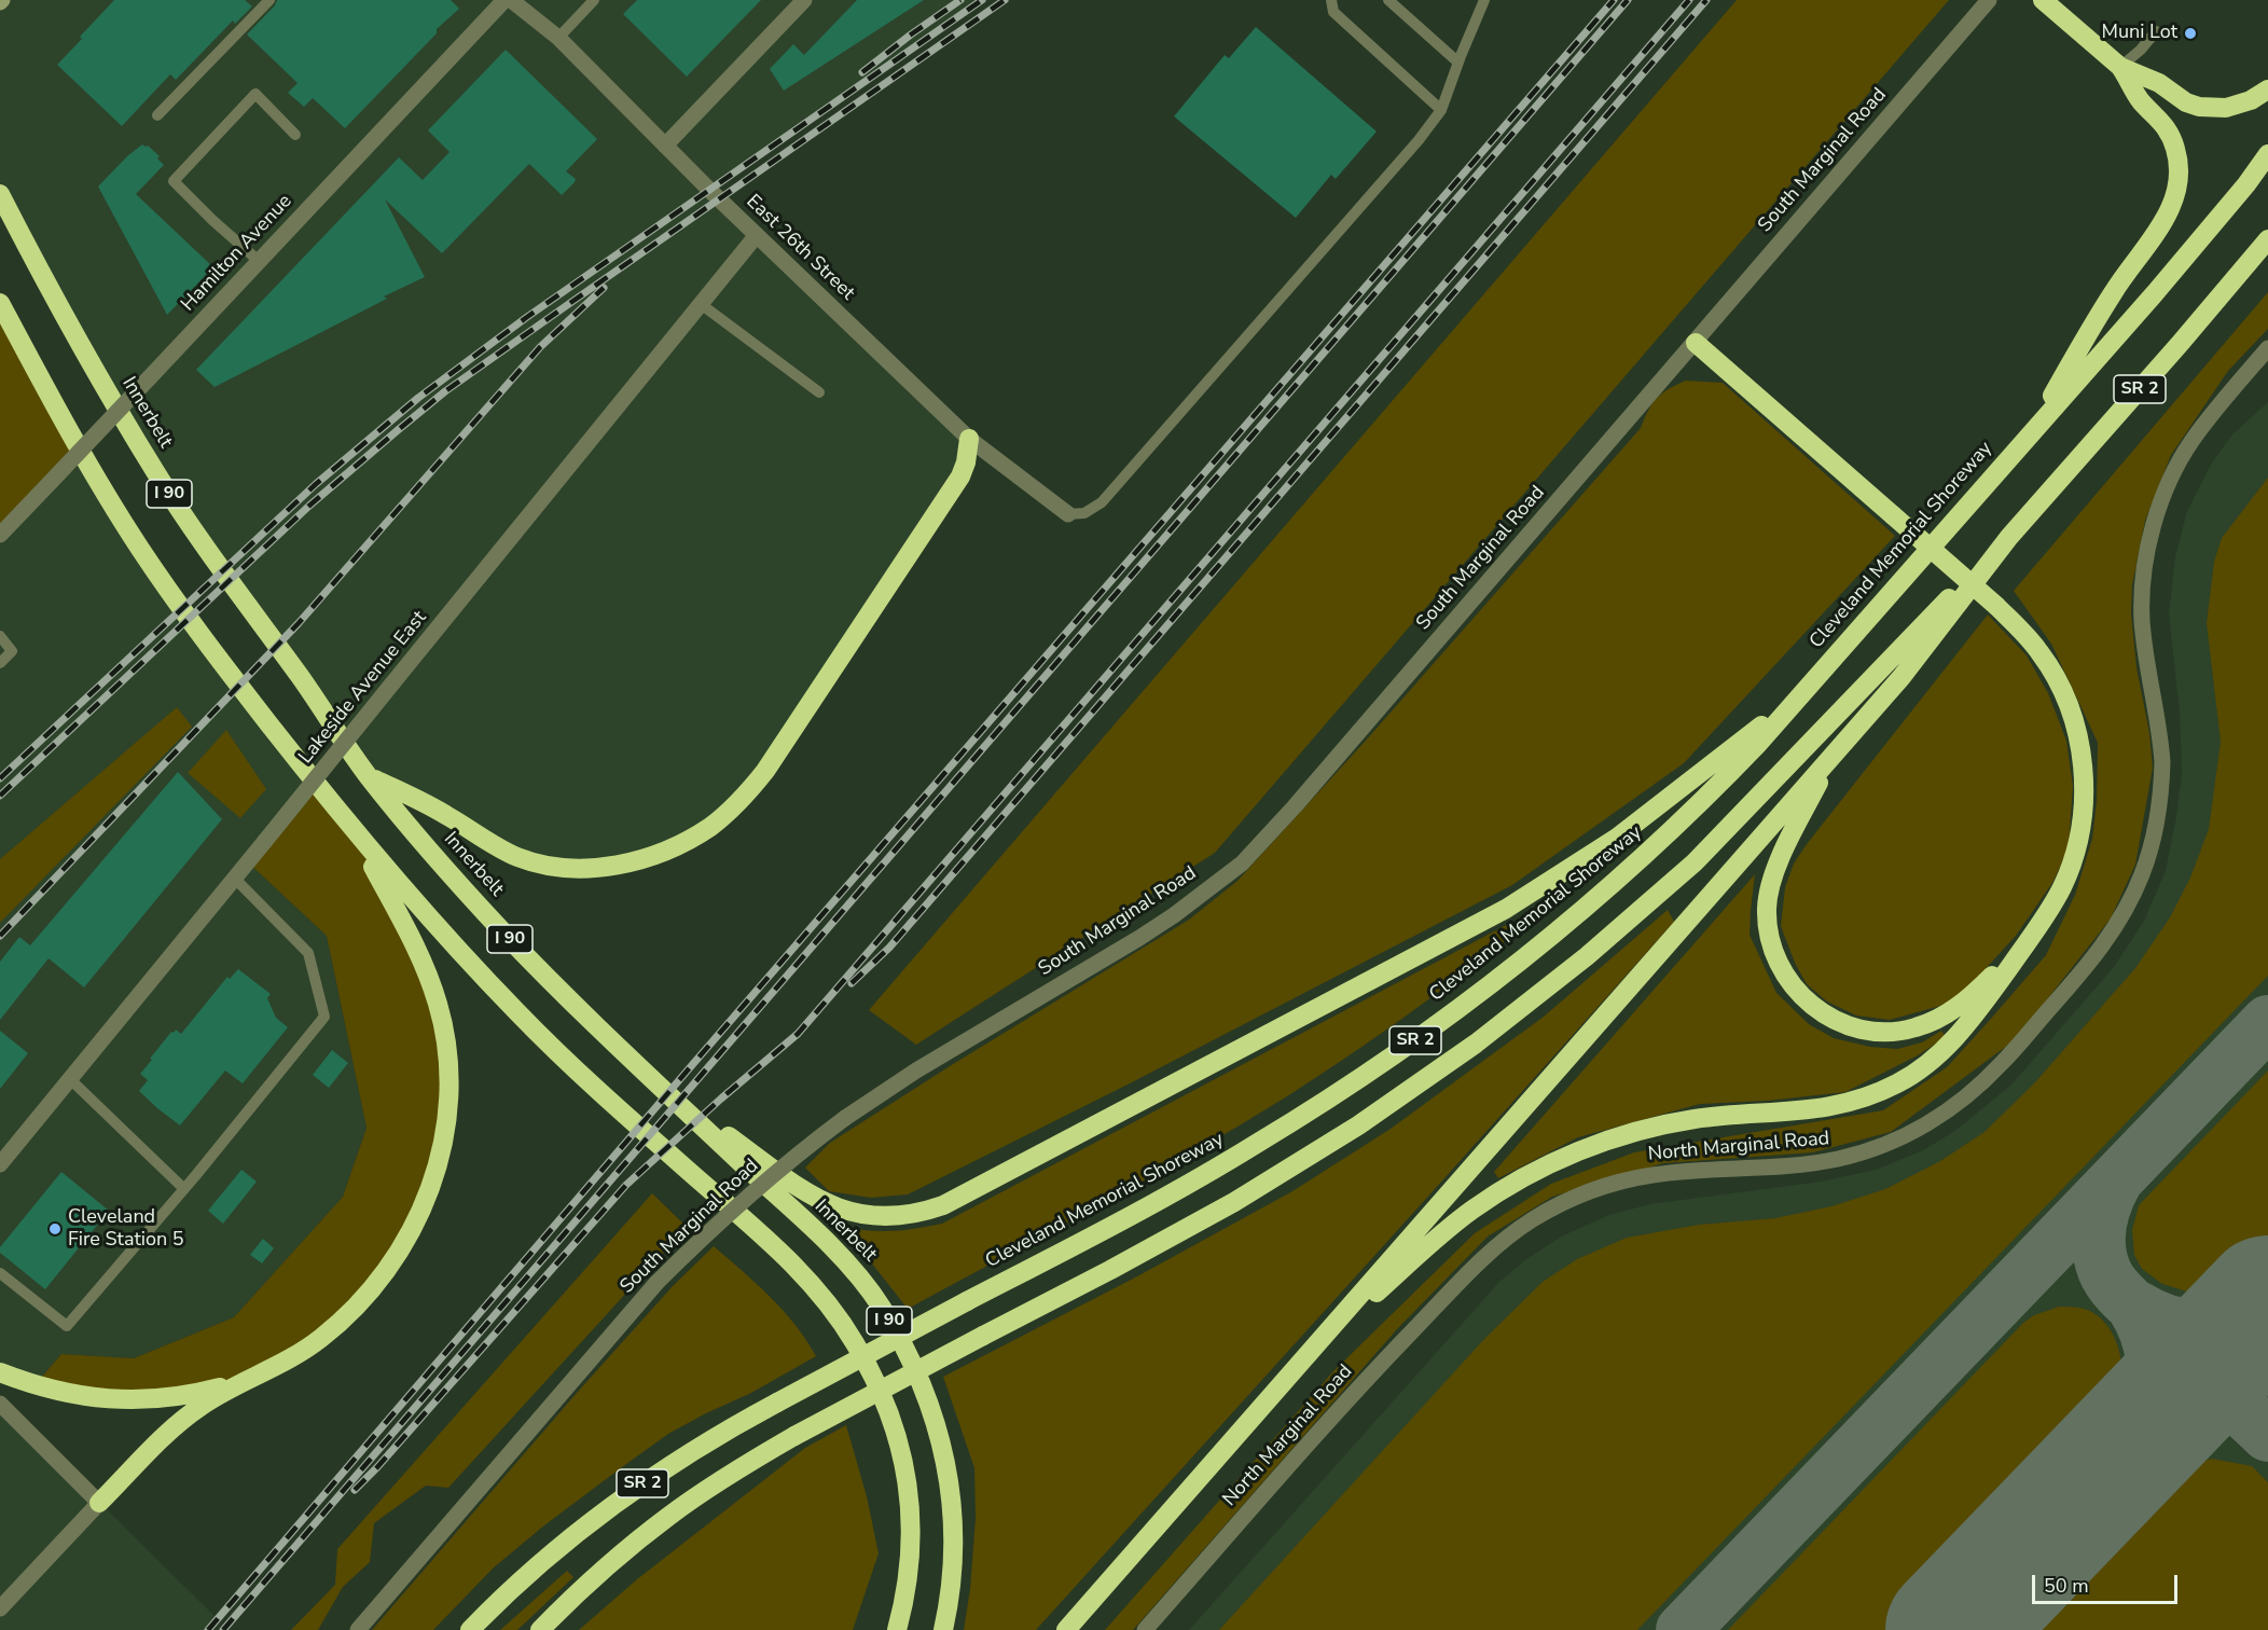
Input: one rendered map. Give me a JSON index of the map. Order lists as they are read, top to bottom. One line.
{"streets":{"highway":["SR 2","Innerbelt","I 90","Cleveland Memorial Shoreway"],"street":["South Marginal Road","East 26th Street","Hamilton Avenue","Lakeside Avenue East","North Marginal Road"]},"crossings":[["East 26th Street","Lakeside Avenue East"]],"places":["Muni Lot","Cleveland Fire Station 5"],"scale_bar":"50 m"}
